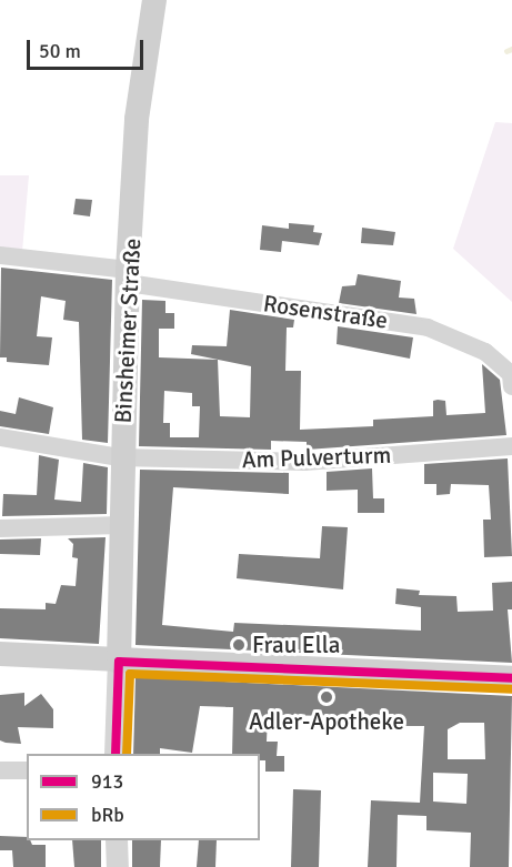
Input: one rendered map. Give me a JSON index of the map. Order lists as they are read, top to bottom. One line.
{"streets":{"main road":["Binsheimer Straße"],"street":["Rosenstraße","Am Pulverturm"]},"crossings":[["Rosenstraße","Binsheimer Straße"],["Binsheimer Straße","Am Pulverturm"]],"places":["Frau Ella","Adler-Apotheke"],"lines":["transit line 913","transit line bRb"],"legend":["913","bRb"],"scale_bar":"50 m"}
